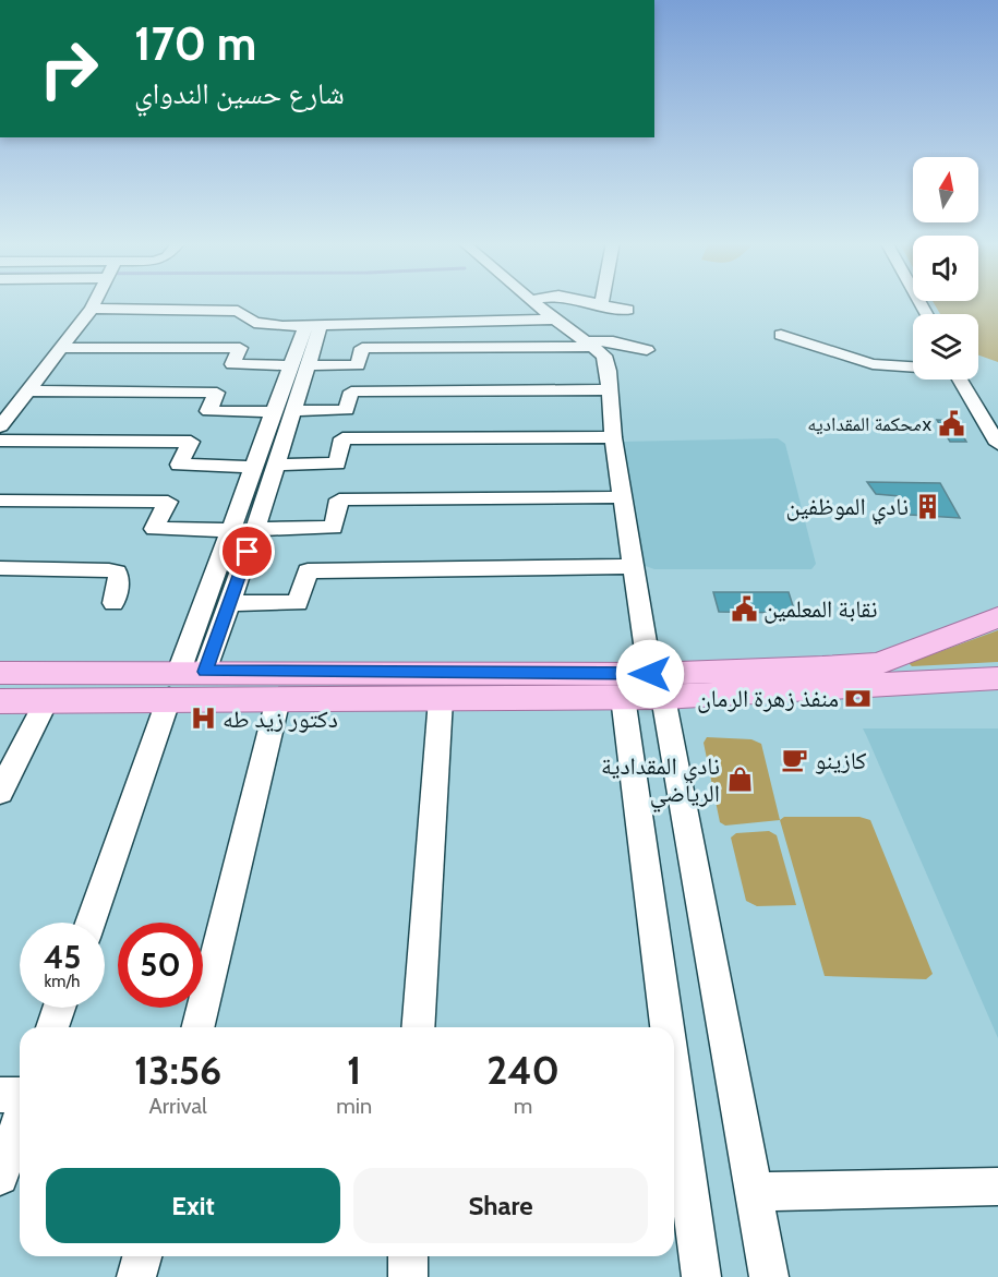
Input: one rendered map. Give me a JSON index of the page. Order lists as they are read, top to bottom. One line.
{"places":{"public building":["محكمة المقداديهx","نقابة المعلمين"],"building":["نادي الموظفين"],"bank":["منفذ زهرة الرمان"],"hospital":["دكتور زيد طه"],"cafe":["كازينو"],"shop":["نادي المقدادية الرياضي"]},"north":"top","page":{"turn":["170 m","شارع حسين الندواي"],"speed":"45 km/h","limit":"50","eta":["13:56","Arrival","1","min","240","m"],"buttons":["Exit","Share"]}}
